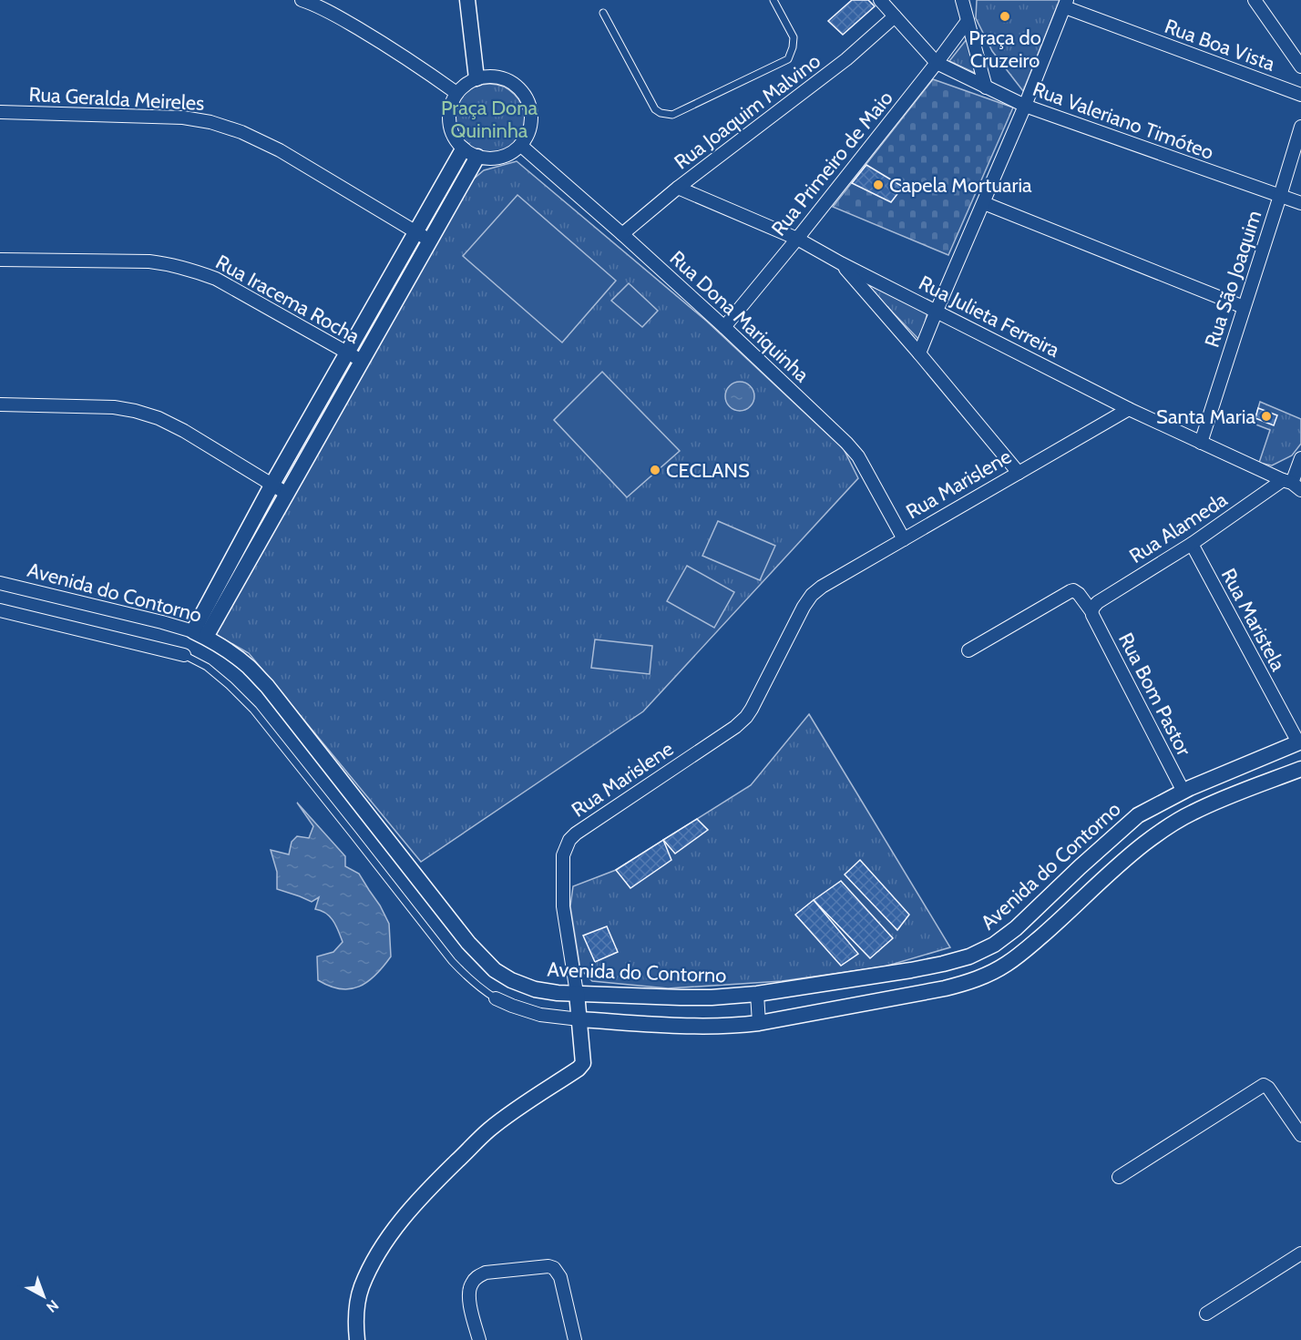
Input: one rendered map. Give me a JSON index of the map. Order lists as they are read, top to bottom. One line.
{"streets":{"street":["Rua Boa Vista","Rua Geralda Meireles","Rua Joaquim Malvino","Rua Valeriano Timóteo","Rua Primeiro de Maio","Rua São Joaquim","Rua Iracema Rocha","Rua Dona Mariquinha","Rua Julieta Ferreira","Rua Marislene","Rua Alameda","Avenida do Contorno","Rua Maristela","Rua Bom Pastor"]},"crossings":[["Rua Joaquim Malvino","Rua Dona Mariquinha"],["Rua Joaquim Malvino","Rua Julieta Ferreira"],["Rua Valeriano Timóteo","Rua Primeiro de Maio"],["Rua Valeriano Timóteo","Rua São Joaquim"],["Rua Primeiro de Maio","Rua Dona Mariquinha"],["Rua Primeiro de Maio","Rua Julieta Ferreira"],["Rua São Joaquim","Rua Julieta Ferreira"],["Rua Dona Mariquinha","Rua Marislene"],["Rua Julieta Ferreira","Rua Marislene"],["Rua Julieta Ferreira","Rua Alameda"],["Rua Marislene","Avenida do Contorno"],["Rua Alameda","Rua Maristela"],["Rua Alameda","Rua Bom Pastor"],["Avenida do Contorno","Rua Maristela"],["Avenida do Contorno","Rua Bom Pastor"]],"parks":["Praça Dona Quininha"],"places":["Praça do Cruzeiro","Capela Mortuaria","Santa Maria","CECLANS"],"north":"bottom right"}
